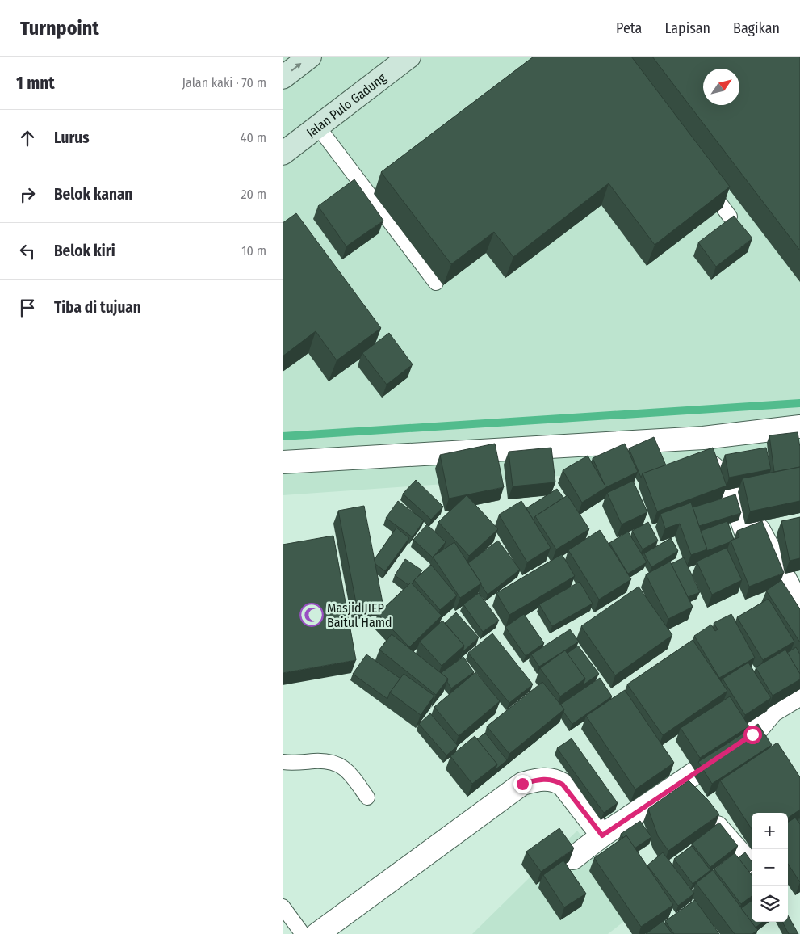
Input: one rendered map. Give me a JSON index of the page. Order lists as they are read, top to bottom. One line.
{"streets":{"street":["Jalan Pulo Gadung"]},"places":{"mosque":["Masjid JIEP Baitul Hamd"]},"north":"top right","page":{"header":"Turnpoint","nav":["Peta","Lapisan","Bagikan"],"heading":["1 mnt","Jalan kaki · 70 m"],"list":[["Lurus","40 m"],["Belok kanan","20 m"],["Belok kiri","10 m"],"Tiba di tujuan"],"map_buttons":["+","−"]}}
